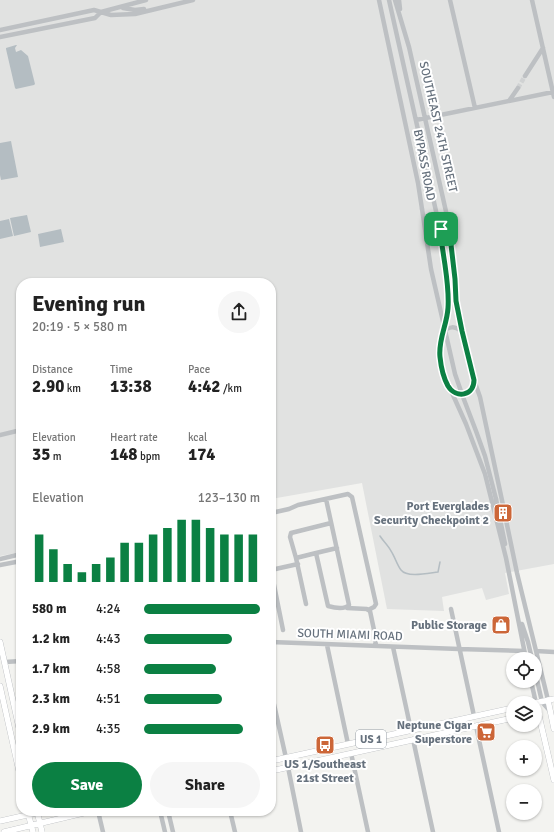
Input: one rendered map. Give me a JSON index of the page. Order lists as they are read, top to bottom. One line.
{"streets":{"main road":["US 1"],"street":["SOUTHEAST 24TH STREET","BYPASS ROAD","SOUTH MIAMI ROAD"]},"crossings":[["SOUTHEAST 24TH STREET","BYPASS ROAD"],["SOUTHEAST 24TH STREET","SOUTH MIAMI ROAD"]],"places":{"building":["Port Everglades Security Checkpoint 2"],"shop":["Public Storage"],"supermarket":["Neptune Cigar Superstore"],"bus stop":["US 1/Southeast 21st Street"]},"page":{"heading":["Evening run","20:19 · 5 × 580 m"],"stats":[["Distance","2.90 km"],["Time","13:38"],["Pace","4:42 /km"],["Elevation","35 m"],["Heart rate","148 bpm"],["kcal","174"]],"chart":["Elevation","123–130 m"],"list":[{"name":"580 m","note":"4:24"},{"name":"1.2 km","note":"4:43"},{"name":"1.7 km","note":"4:58"},{"name":"2.3 km","note":"4:51"},{"name":"2.9 km","note":"4:35"}],"map_buttons":["+","−"],"buttons":["Save","Share"]}}
